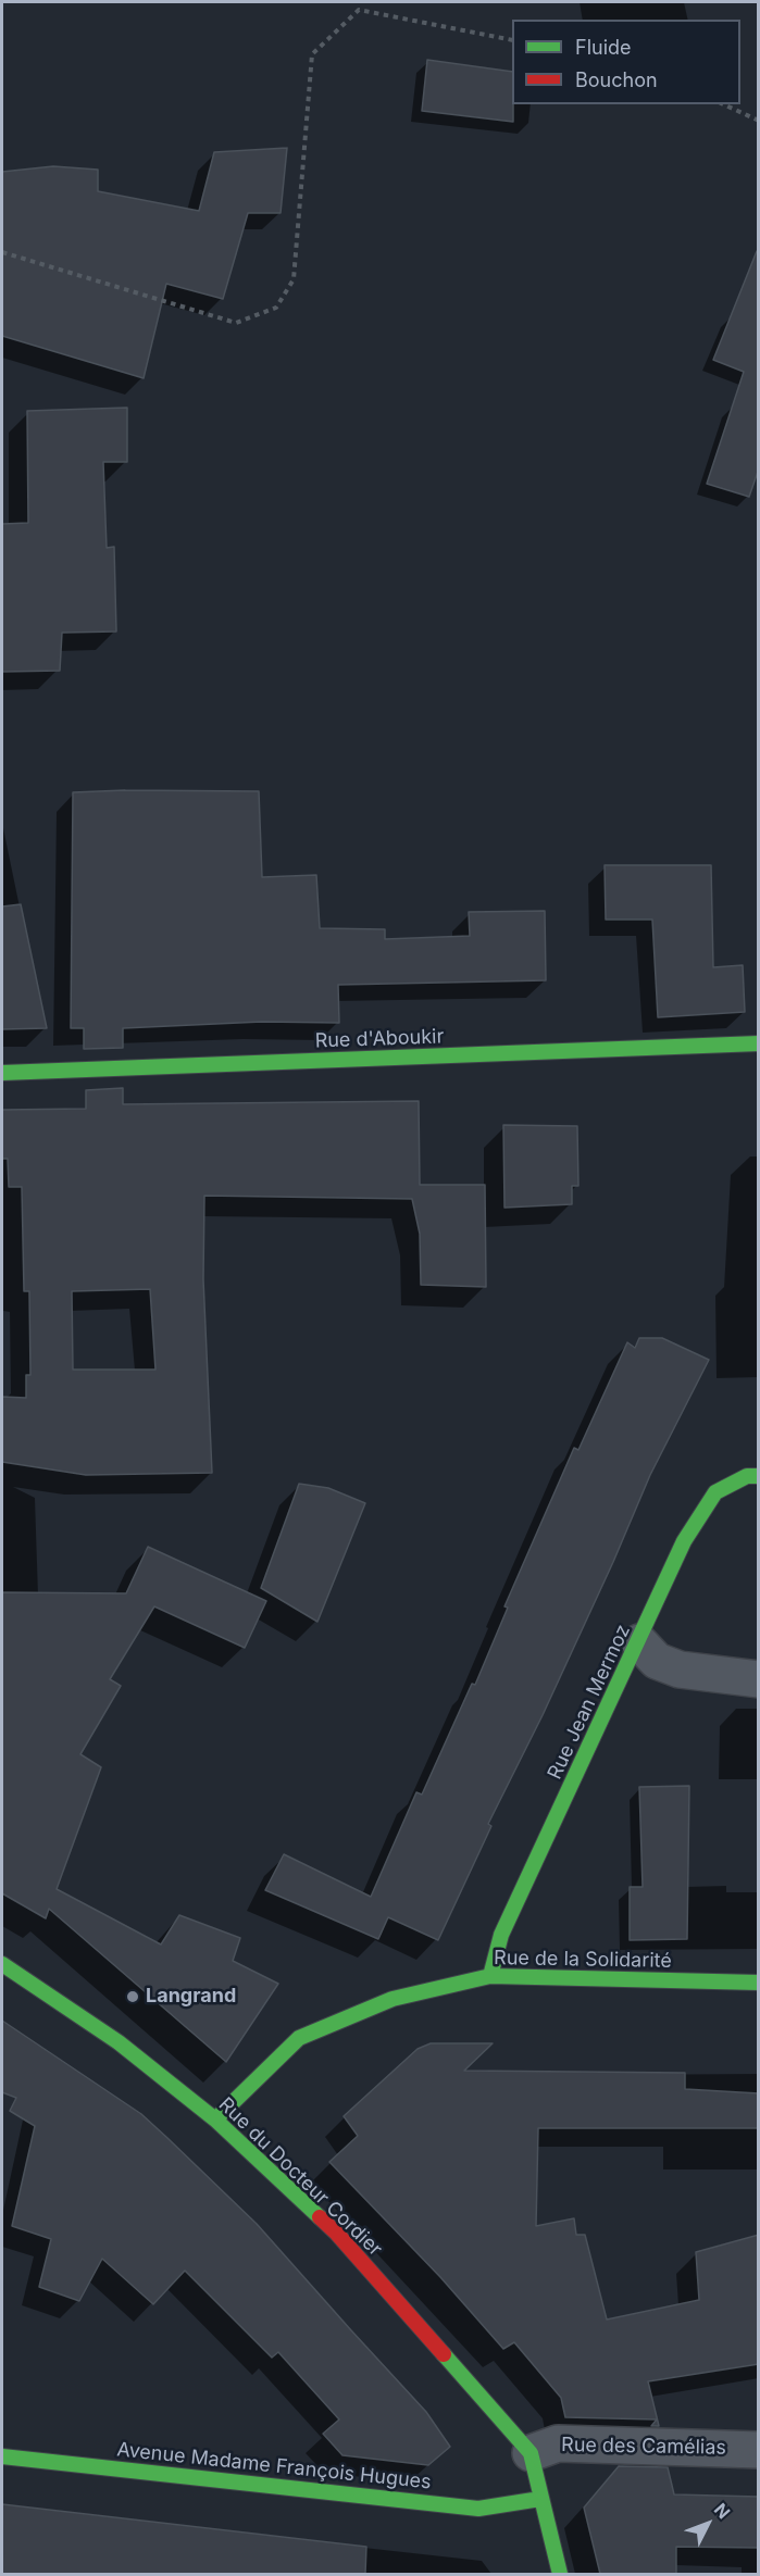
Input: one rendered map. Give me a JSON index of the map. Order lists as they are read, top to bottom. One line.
{"streets":{"street":["Rue d'Aboukir","Rue Jean Mermoz","Rue de la Solidarité","Rue du Docteur Cordier","Rue des Camélias","Avenue Madame François Hugues"]},"crossings":[["Rue Jean Mermoz","Rue de la Solidarité"],["Rue de la Solidarité","Rue du Docteur Cordier"],["Rue du Docteur Cordier","Rue des Camélias"],["Rue du Docteur Cordier","Avenue Madame François Hugues"]],"places":["Langrand"],"legend":["Fluide","Bouchon"],"north":"top right"}
